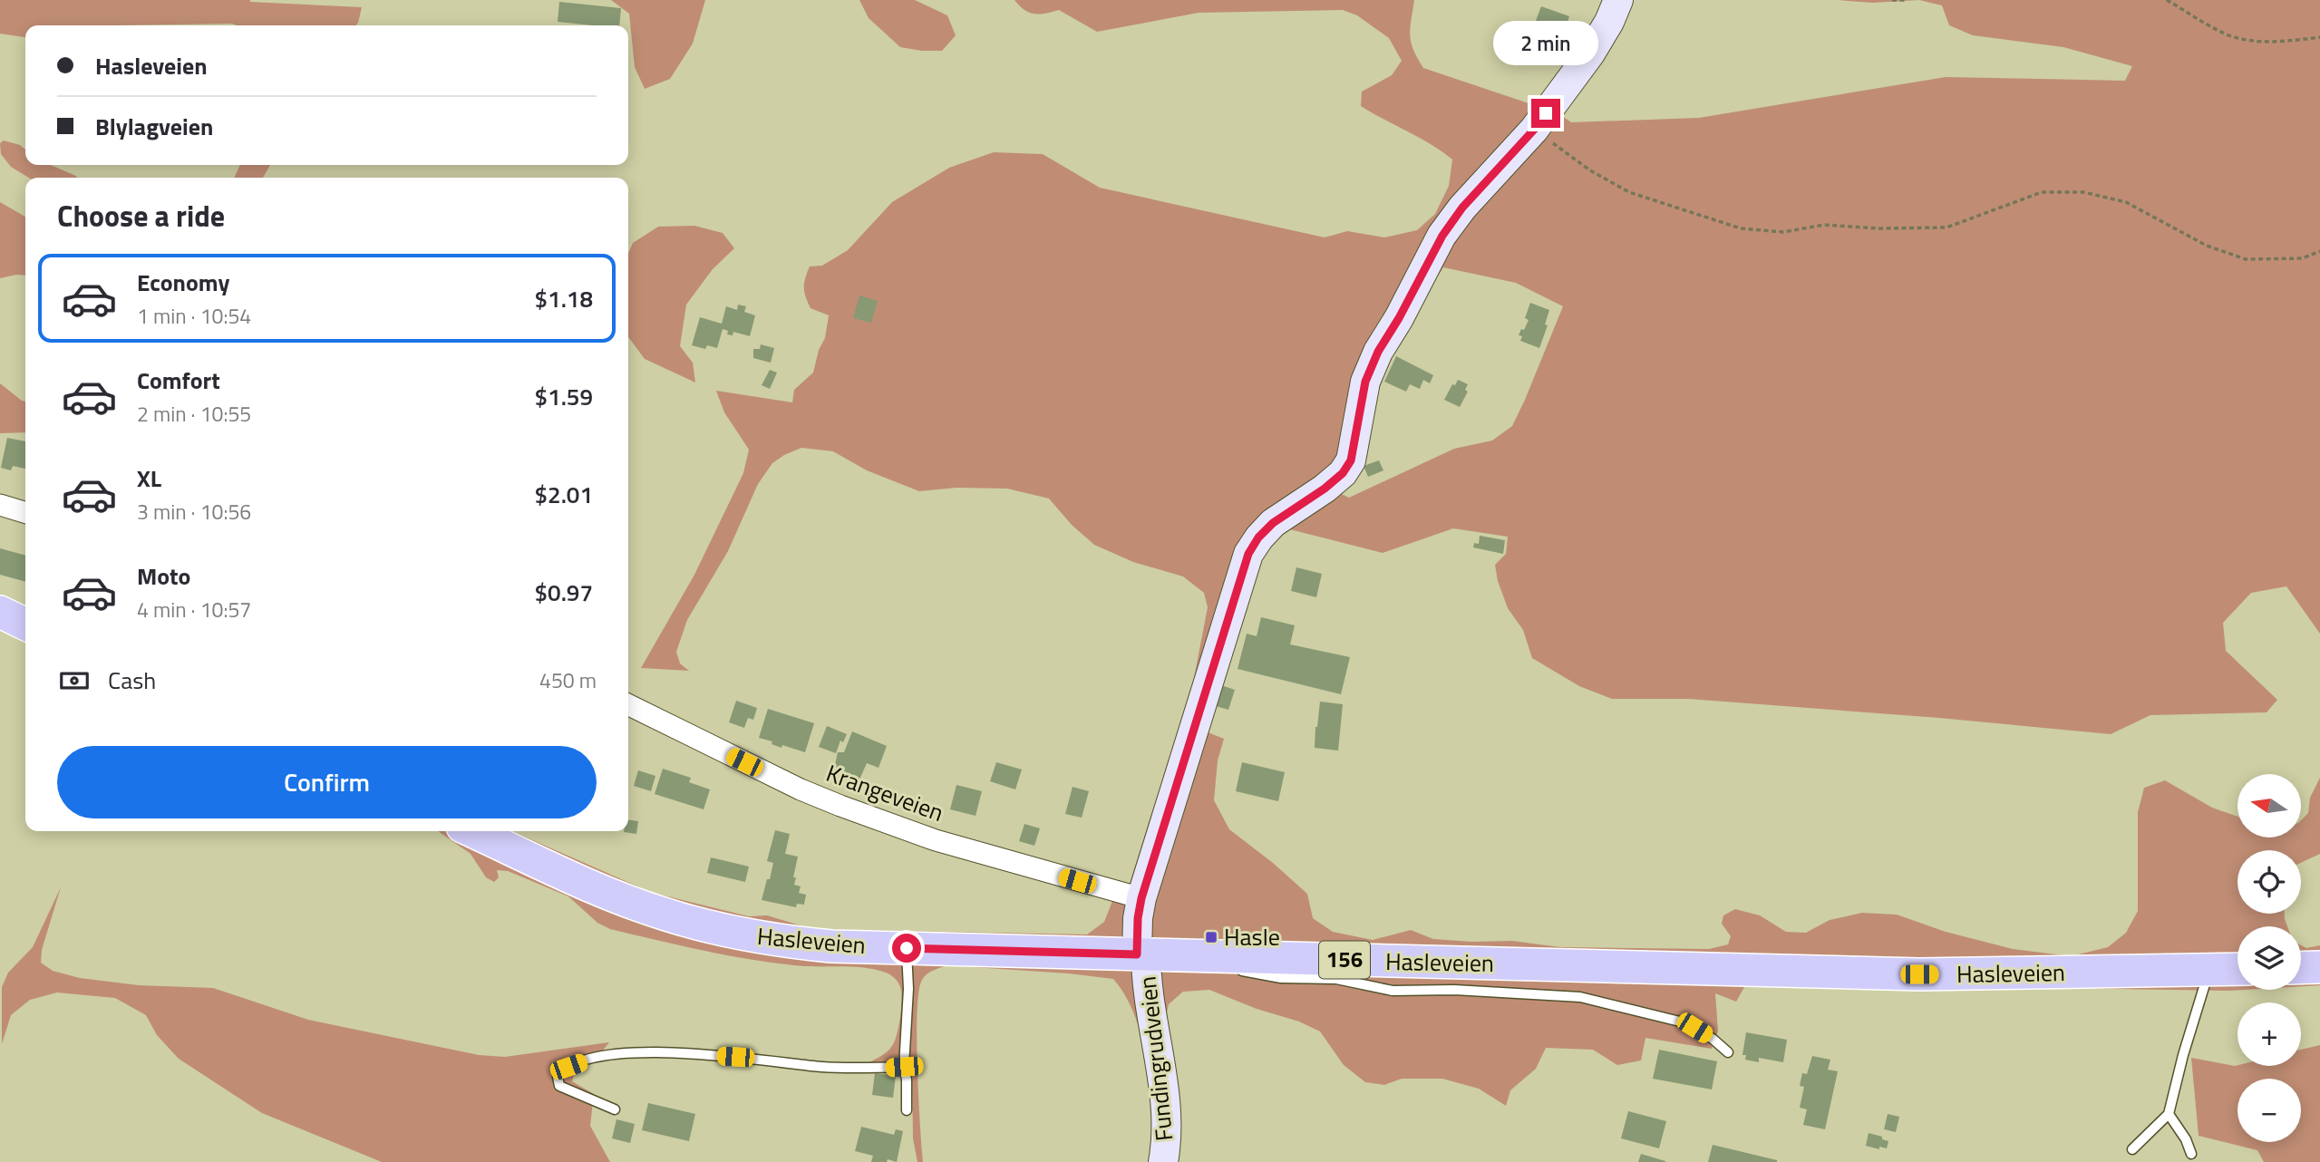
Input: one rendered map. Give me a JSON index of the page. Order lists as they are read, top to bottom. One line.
{"streets":{"main road":["Hasleveien","156"],"street":["Krangeveien","Fundingrudveien"]},"crossings":[["Krangeveien","Fundingrudveien"],["Hasleveien","Fundingrudveien"]],"places":{"transit":["Hasle"]},"north":"left","page":{"bubble":"2 min","banner":["Hasleveien","Blylagveien"],"heading":"Choose a ride","list":[{"name":"Economy","note":"1 min · 10:54","value":"$1.18"},{"name":"Comfort","note":"2 min · 10:55","value":"$1.59"},{"name":"XL","note":"3 min · 10:56","value":"$2.01"},{"name":"Moto","note":"4 min · 10:57","value":"$0.97"}],"pay":["Cash","450 m"],"buttons":"Confirm","map_buttons":["+","−"]}}
